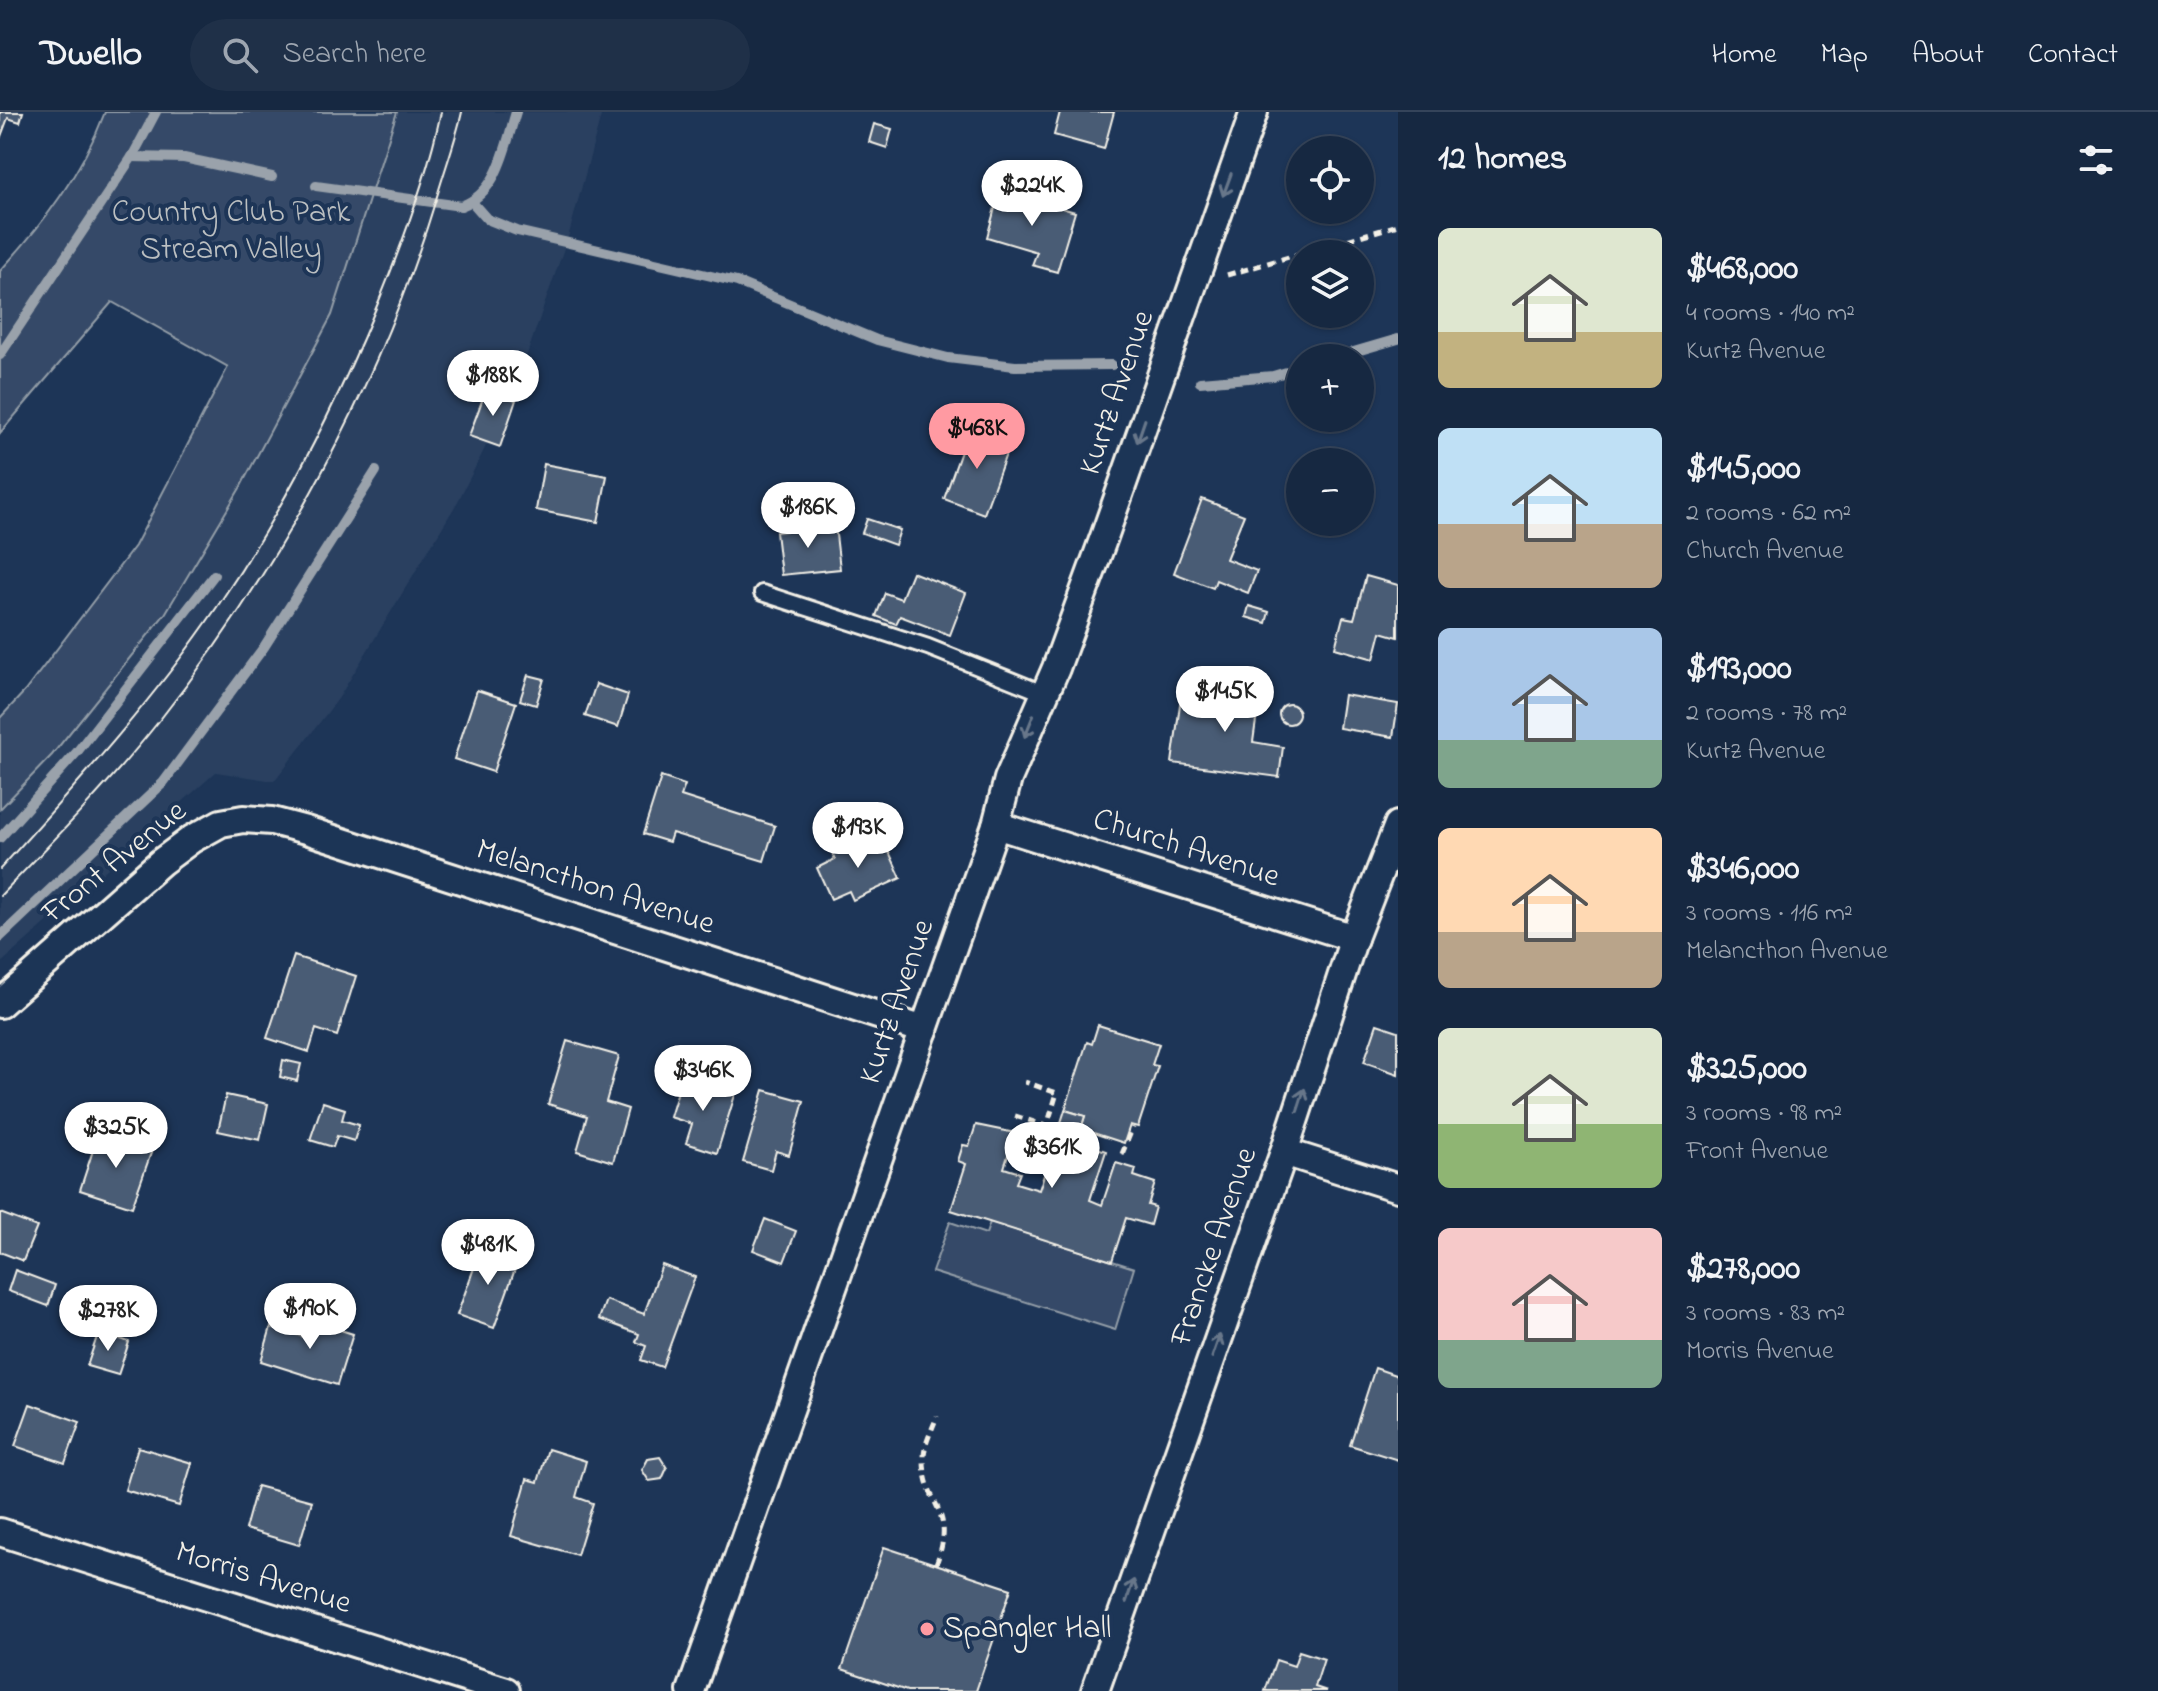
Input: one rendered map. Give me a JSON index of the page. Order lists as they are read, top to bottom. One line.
{"streets":{"street":["Kurtz Avenue","Church Avenue","Front Avenue","Melancthon Avenue","Francke Avenue","Morris Avenue"]},"crossings":[["Kurtz Avenue","Church Avenue"],["Kurtz Avenue","Melancthon Avenue"],["Church Avenue","Francke Avenue"],["Front Avenue","Melancthon Avenue"]],"one_way":["Kurtz Avenue","Francke Avenue"],"parks":["Country Club Park Stream Valley"],"places":["Spangler Hall"],"page":{"header":"Dwello","search":"Search here","nav":["Home","Map","About","Contact"],"heading":"12 homes","map_buttons":["+","−"],"price":["$224K","$188K","$468K","$186K","$145K","$193K","$346K","$325K","$361K","$481K","$190K","$278K"],"list":[{"name":"$468,000","note":"4 rooms · 140 m² · Kurtz Avenue"},{"name":"$145,000","note":"2 rooms · 62 m² · Church Avenue"},{"name":"$193,000","note":"2 rooms · 78 m² · Kurtz Avenue"},{"name":"$346,000","note":"3 rooms · 116 m² · Melancthon Avenue"},{"name":"$325,000","note":"3 rooms · 98 m² · Front Avenue"},{"name":"$278,000","note":"3 rooms · 83 m² · Morris Avenue"}]}}
